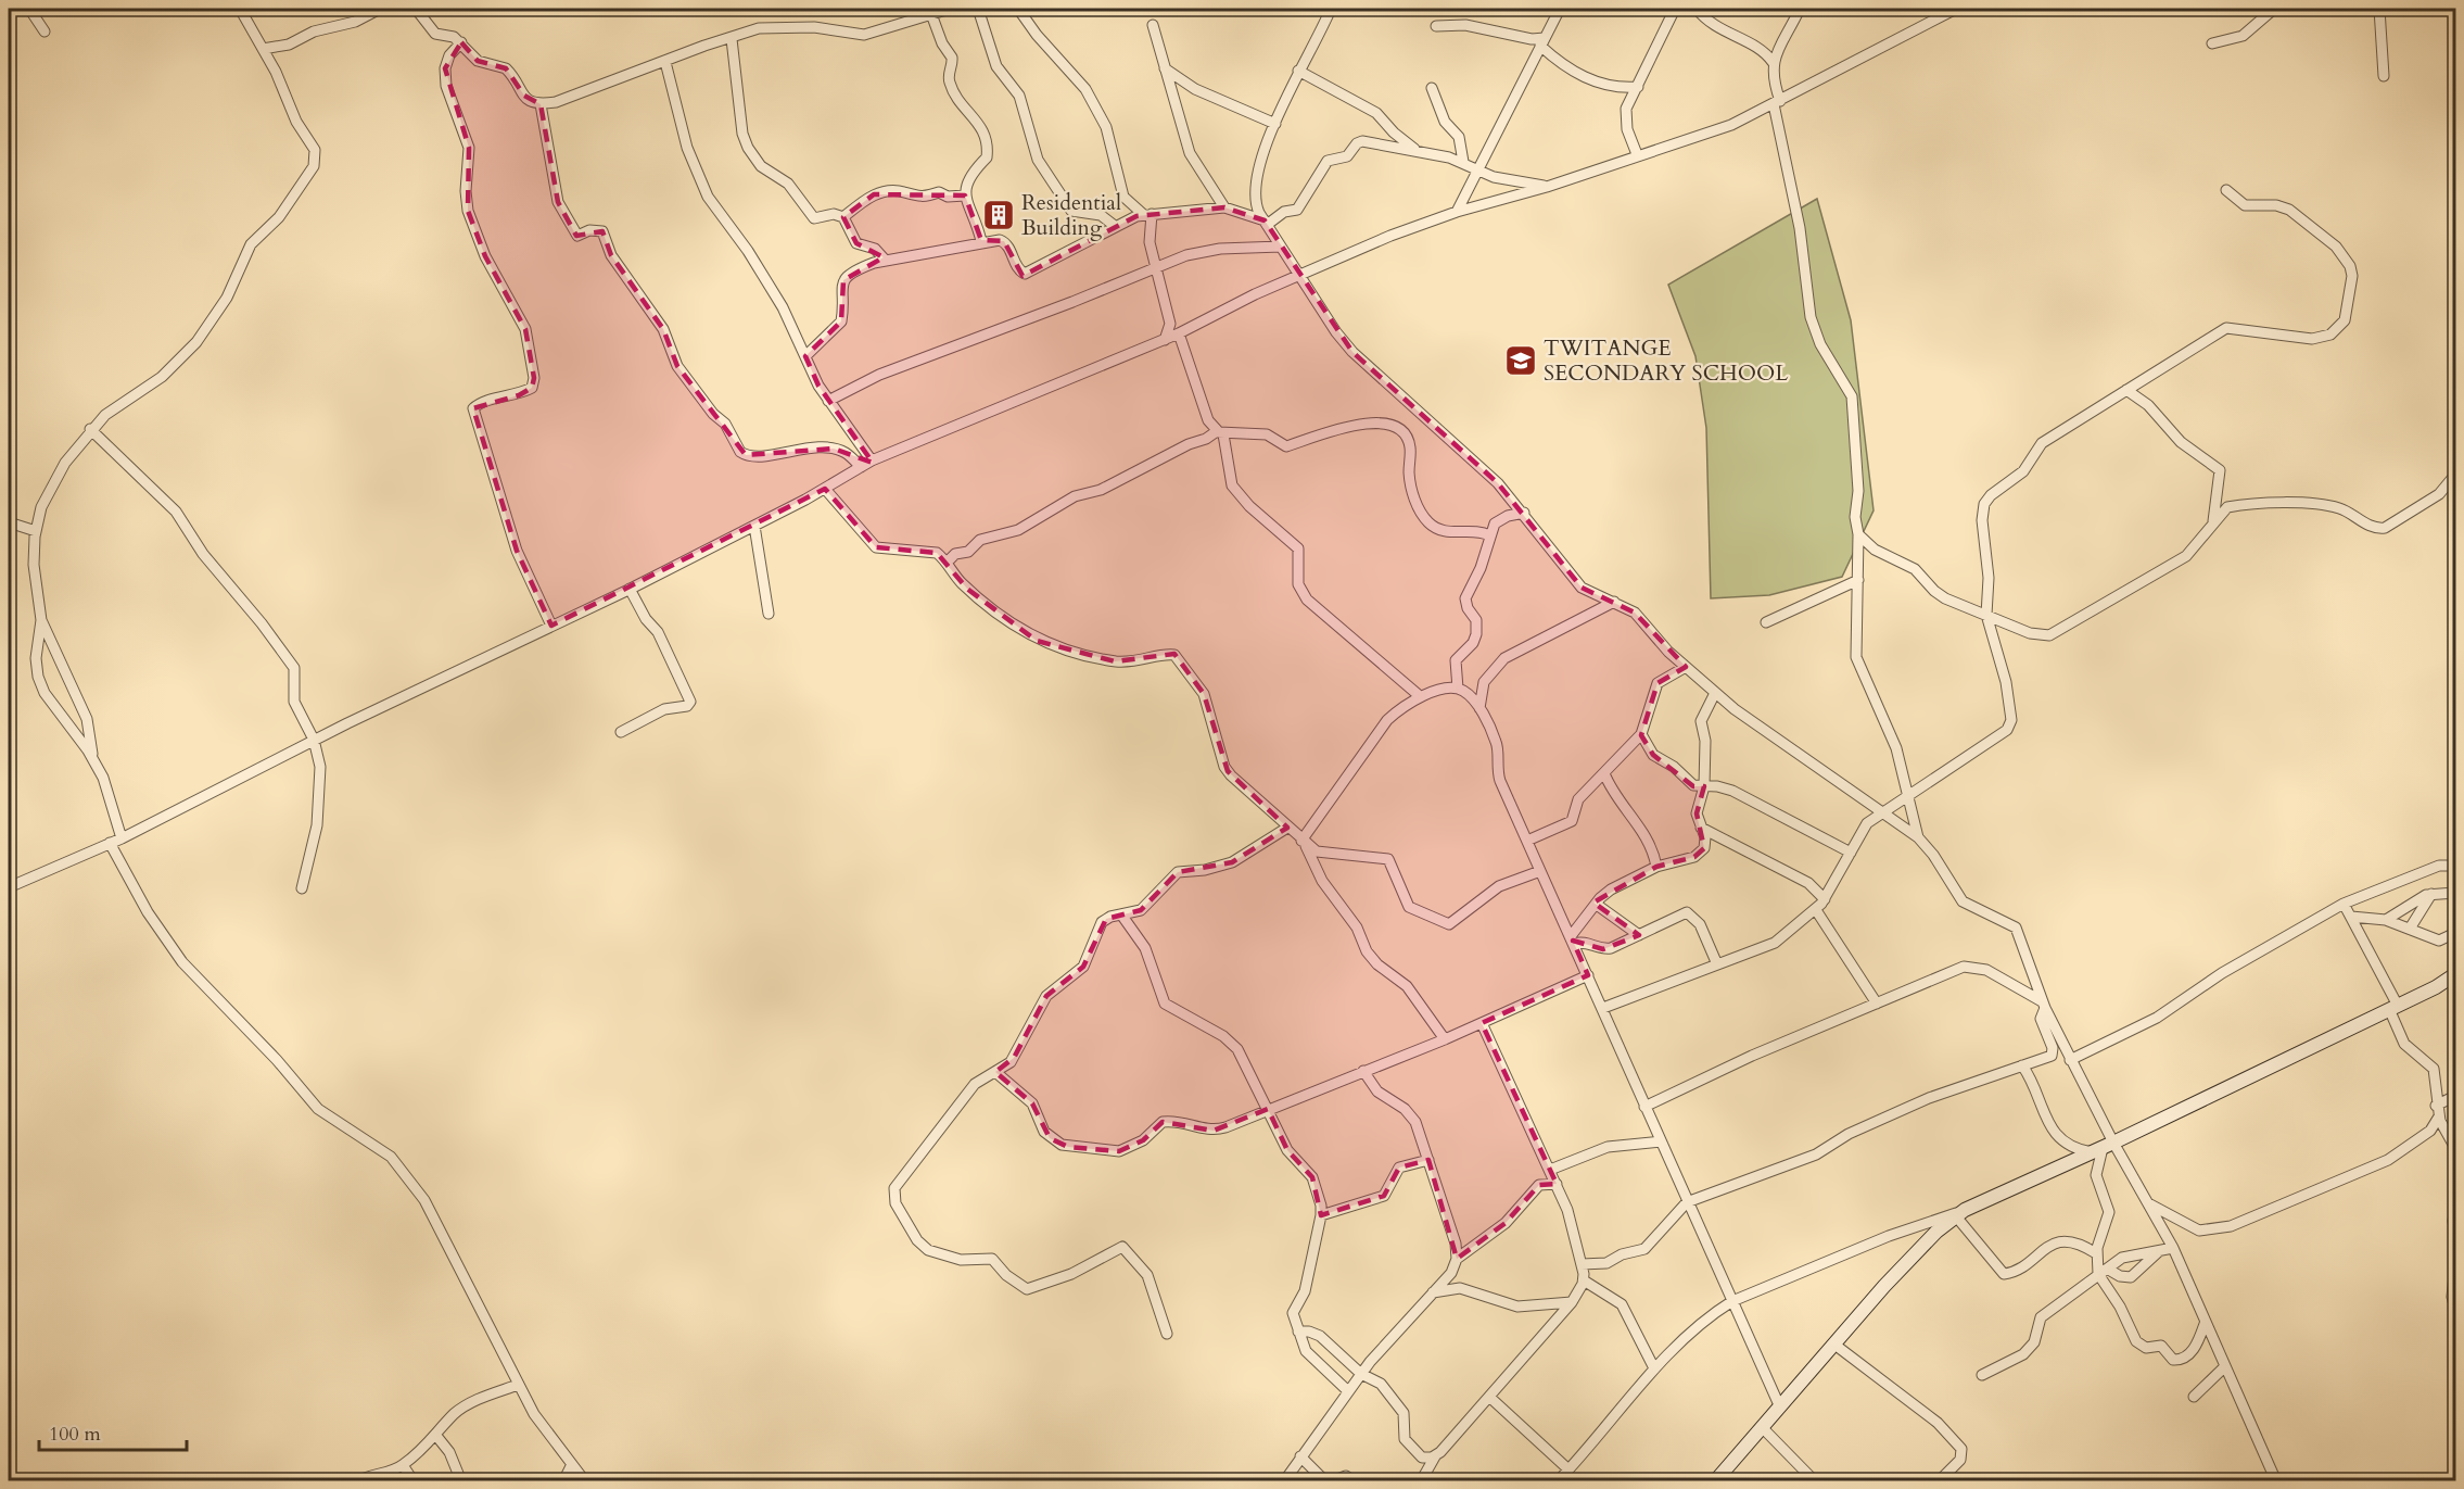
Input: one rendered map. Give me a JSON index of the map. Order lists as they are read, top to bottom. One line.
{"places":{"building":["Residential Building"],"school or university":["TWITANGE SECONDARY SCHOOL"]},"scale_bar":"100 m"}
